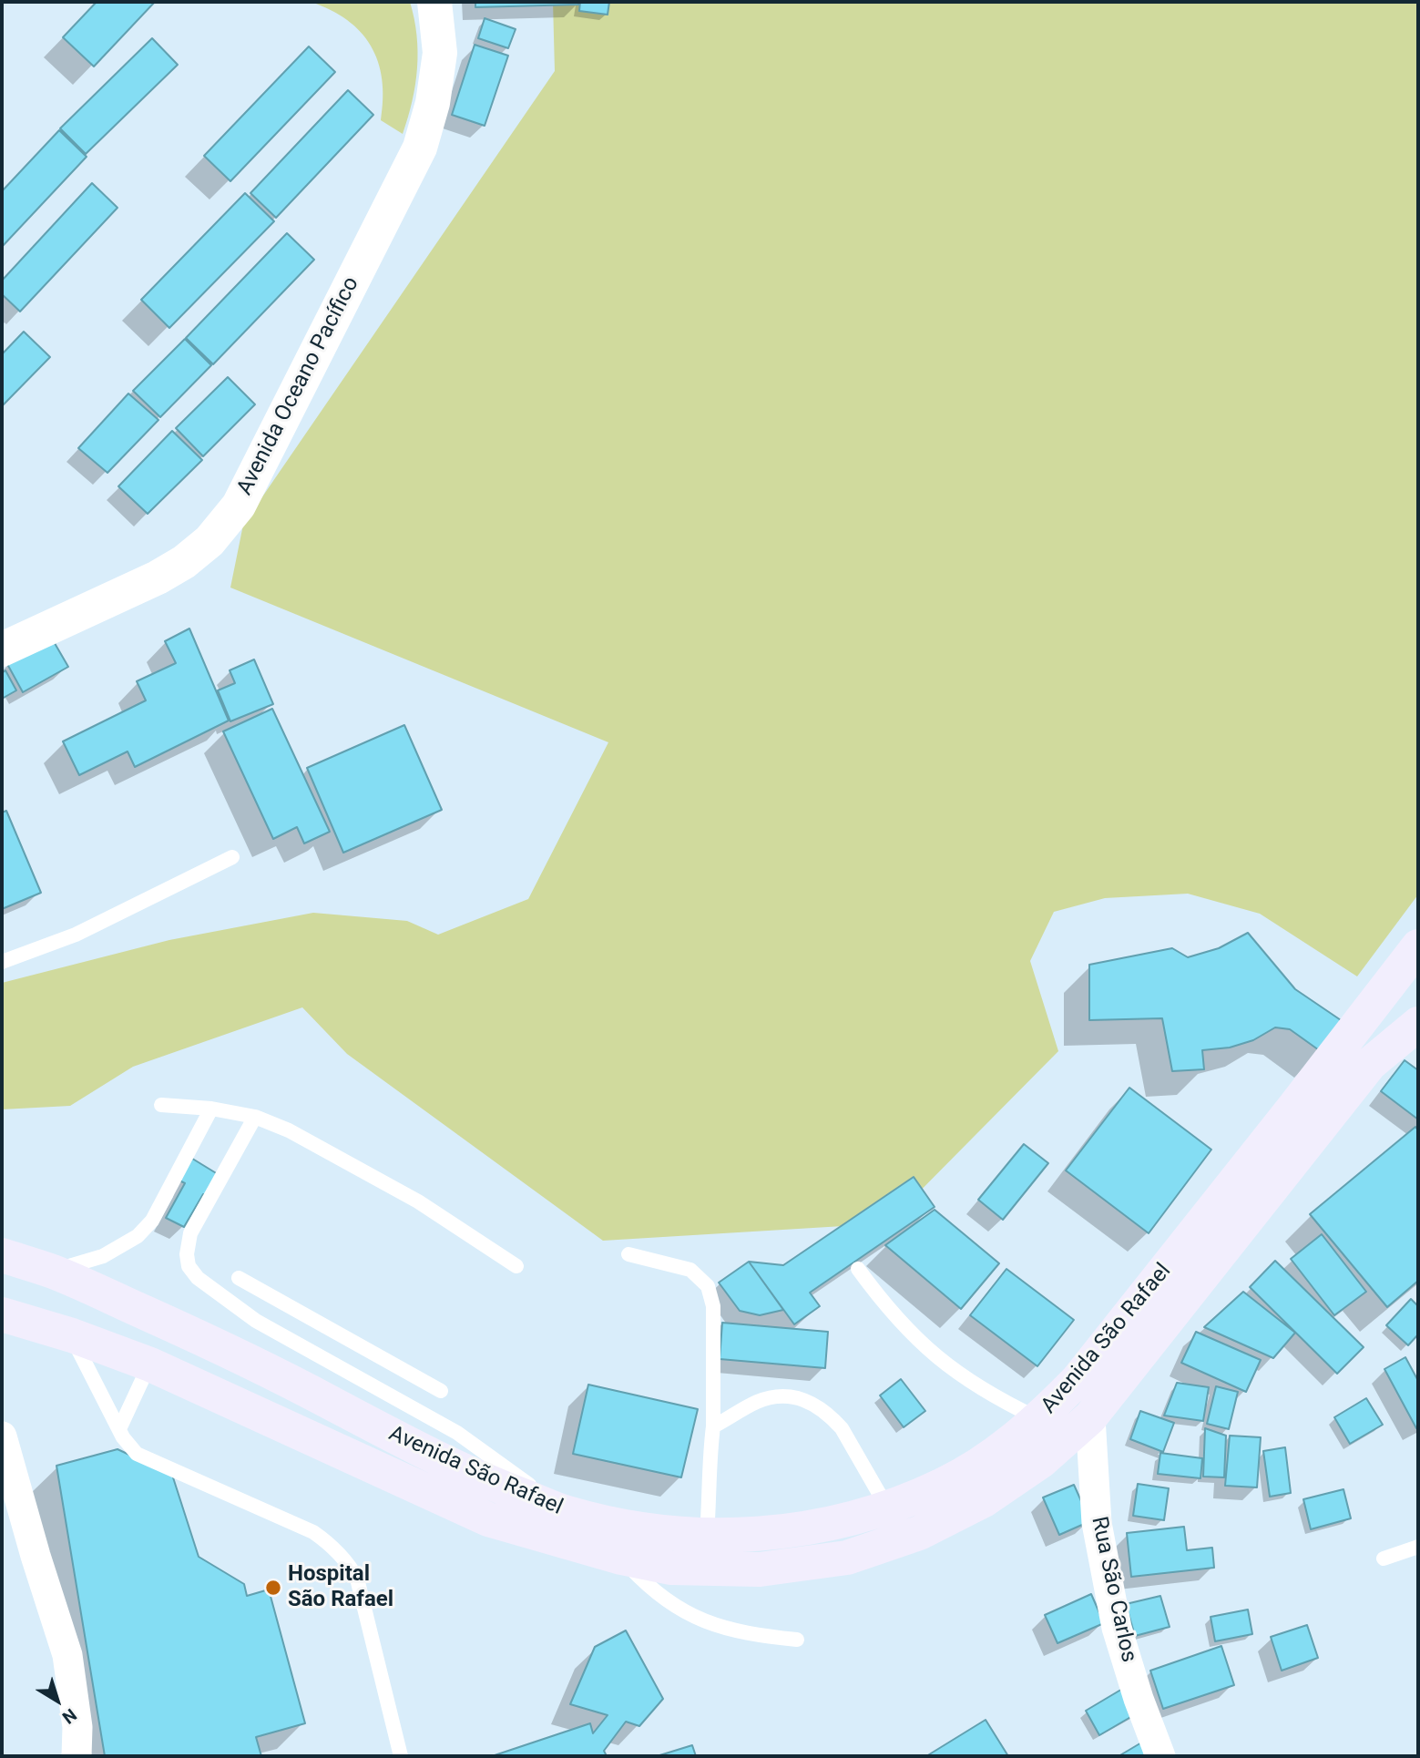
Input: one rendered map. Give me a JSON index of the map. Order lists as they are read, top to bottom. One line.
{"streets":{"main road":["Avenida São Rafael"],"street":["Avenida Oceano Pacífico","Rua São Carlos"]},"crossings":[["Avenida São Rafael","Rua São Carlos"]],"places":["Hospital São Rafael"],"north":"bottom right"}
